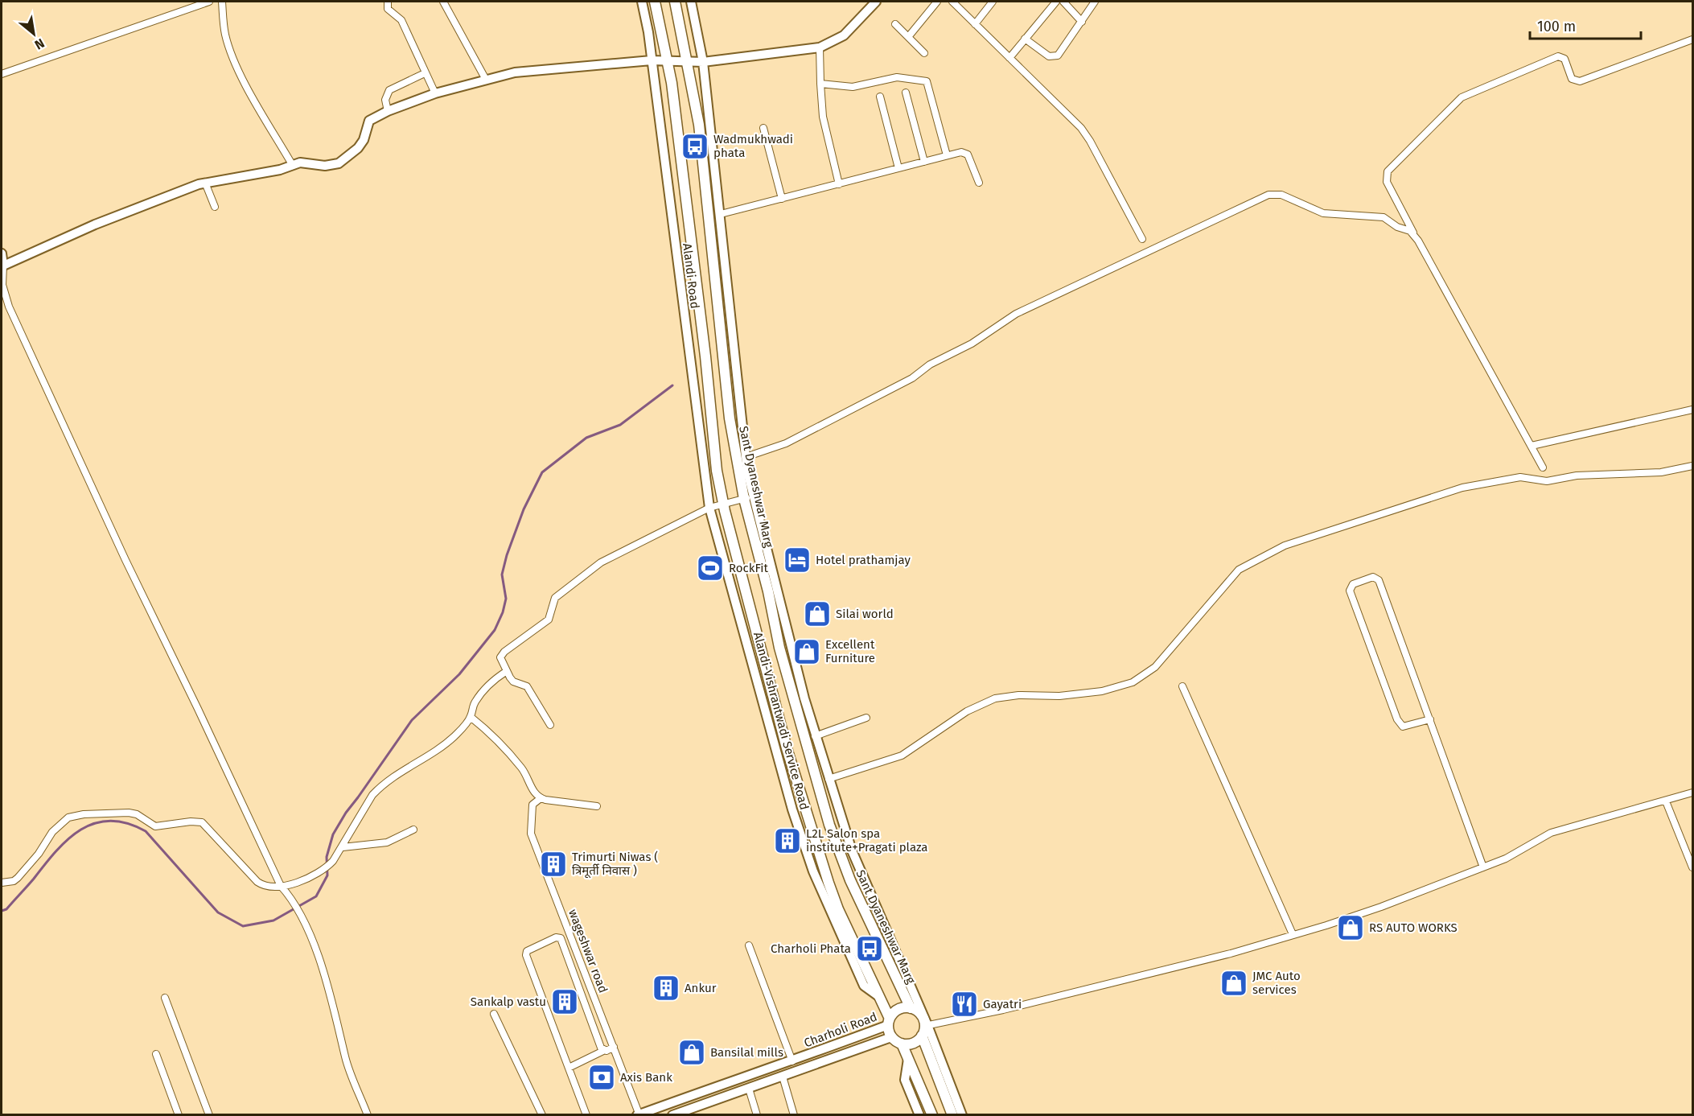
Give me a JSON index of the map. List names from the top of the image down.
{
  "streets": {
    "main road": ["Sant Dyaneshwar Marg"],
    "street": [
      "Alandi Road",
      "Alandi-Vishrantwadi Service Road",
      "wageshwar road",
      "Charholi Road"
    ]
  },
  "crossings": [
    ["Alandi Road", "Alandi-Vishrantwadi Service Road"],
    ["wageshwar road", "Charholi Road"]
  ],
  "places": {
    "bus stop": ["Wadmukhwadi phata", "Charholi Phata"],
    "hotel": ["Hotel prathamjay"],
    "sports": ["RockFit"],
    "shop": [
      "Silai world",
      "Excellent Furniture",
      "RS AUTO WORKS",
      "JMC Auto services",
      "Bansilal mills"
    ],
    "building": [
      "L2L Salon spa institute+Pragati plaza",
      "Trimurti Niwas ( त्रिमूर्ती निवास )",
      "Ankur",
      "Sankalp vastu"
    ],
    "restaurant": ["Gayatri"],
    "bank": ["Axis Bank"]
  },
  "scale_bar": "100 m",
  "north": "bottom right"
}
